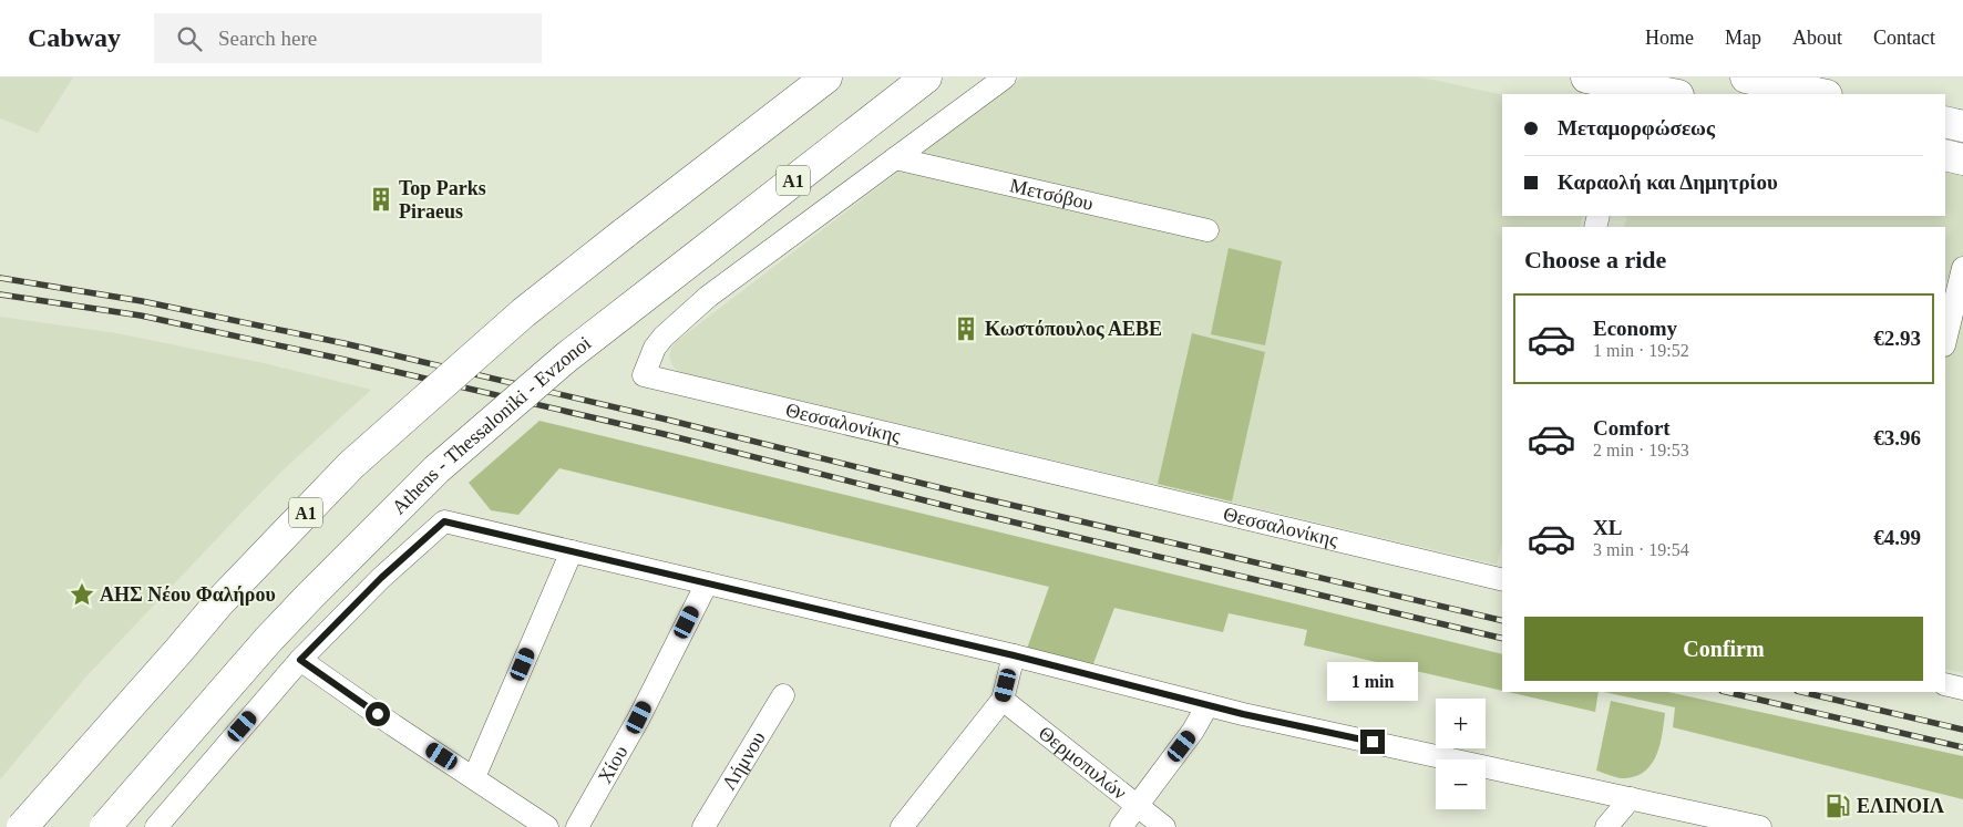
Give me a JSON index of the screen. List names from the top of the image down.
{
  "streets": {
    "main road": ["Α1", "Athens - Thessaloniki - Evzonoi"],
    "street": [
      "Μετσόβου",
      "Θεσσαλονίκης",
      "Λήμνου",
      "Θερμοπυλών",
      "Χίου"
    ]
  },
  "crossings": [
    ["Μετσόβου", "Θεσσαλονίκης"]
  ],
  "places": {
    "building": ["Top Parks Piraeus", "Κωστόπουλος ΑΕΒΕ"],
    "place": ["ΑΗΣ Νέου Φαλήρου"],
    "fuel station": ["ΕΛΙΝΟΙΛ"]
  },
  "page": {
    "header": "Cabway",
    "search": "Search here",
    "nav": [
      "Home",
      "Map",
      "About",
      "Contact"
    ],
    "banner": ["Μεταμορφώσεως", "Καραολή και Δημητρίου"],
    "heading": "Choose a ride",
    "list": [
      {
        "name": "Economy",
        "note": "1 min · 19:52",
        "value": "€2.93"
      },
      {
        "name": "Comfort",
        "note": "2 min · 19:53",
        "value": "€3.96"
      },
      {
        "name": "XL",
        "note": "3 min · 19:54",
        "value": "€4.99"
      }
    ],
    "buttons": "Confirm",
    "bubble": "1 min",
    "map_buttons": ["+", "−"]
  }
}
